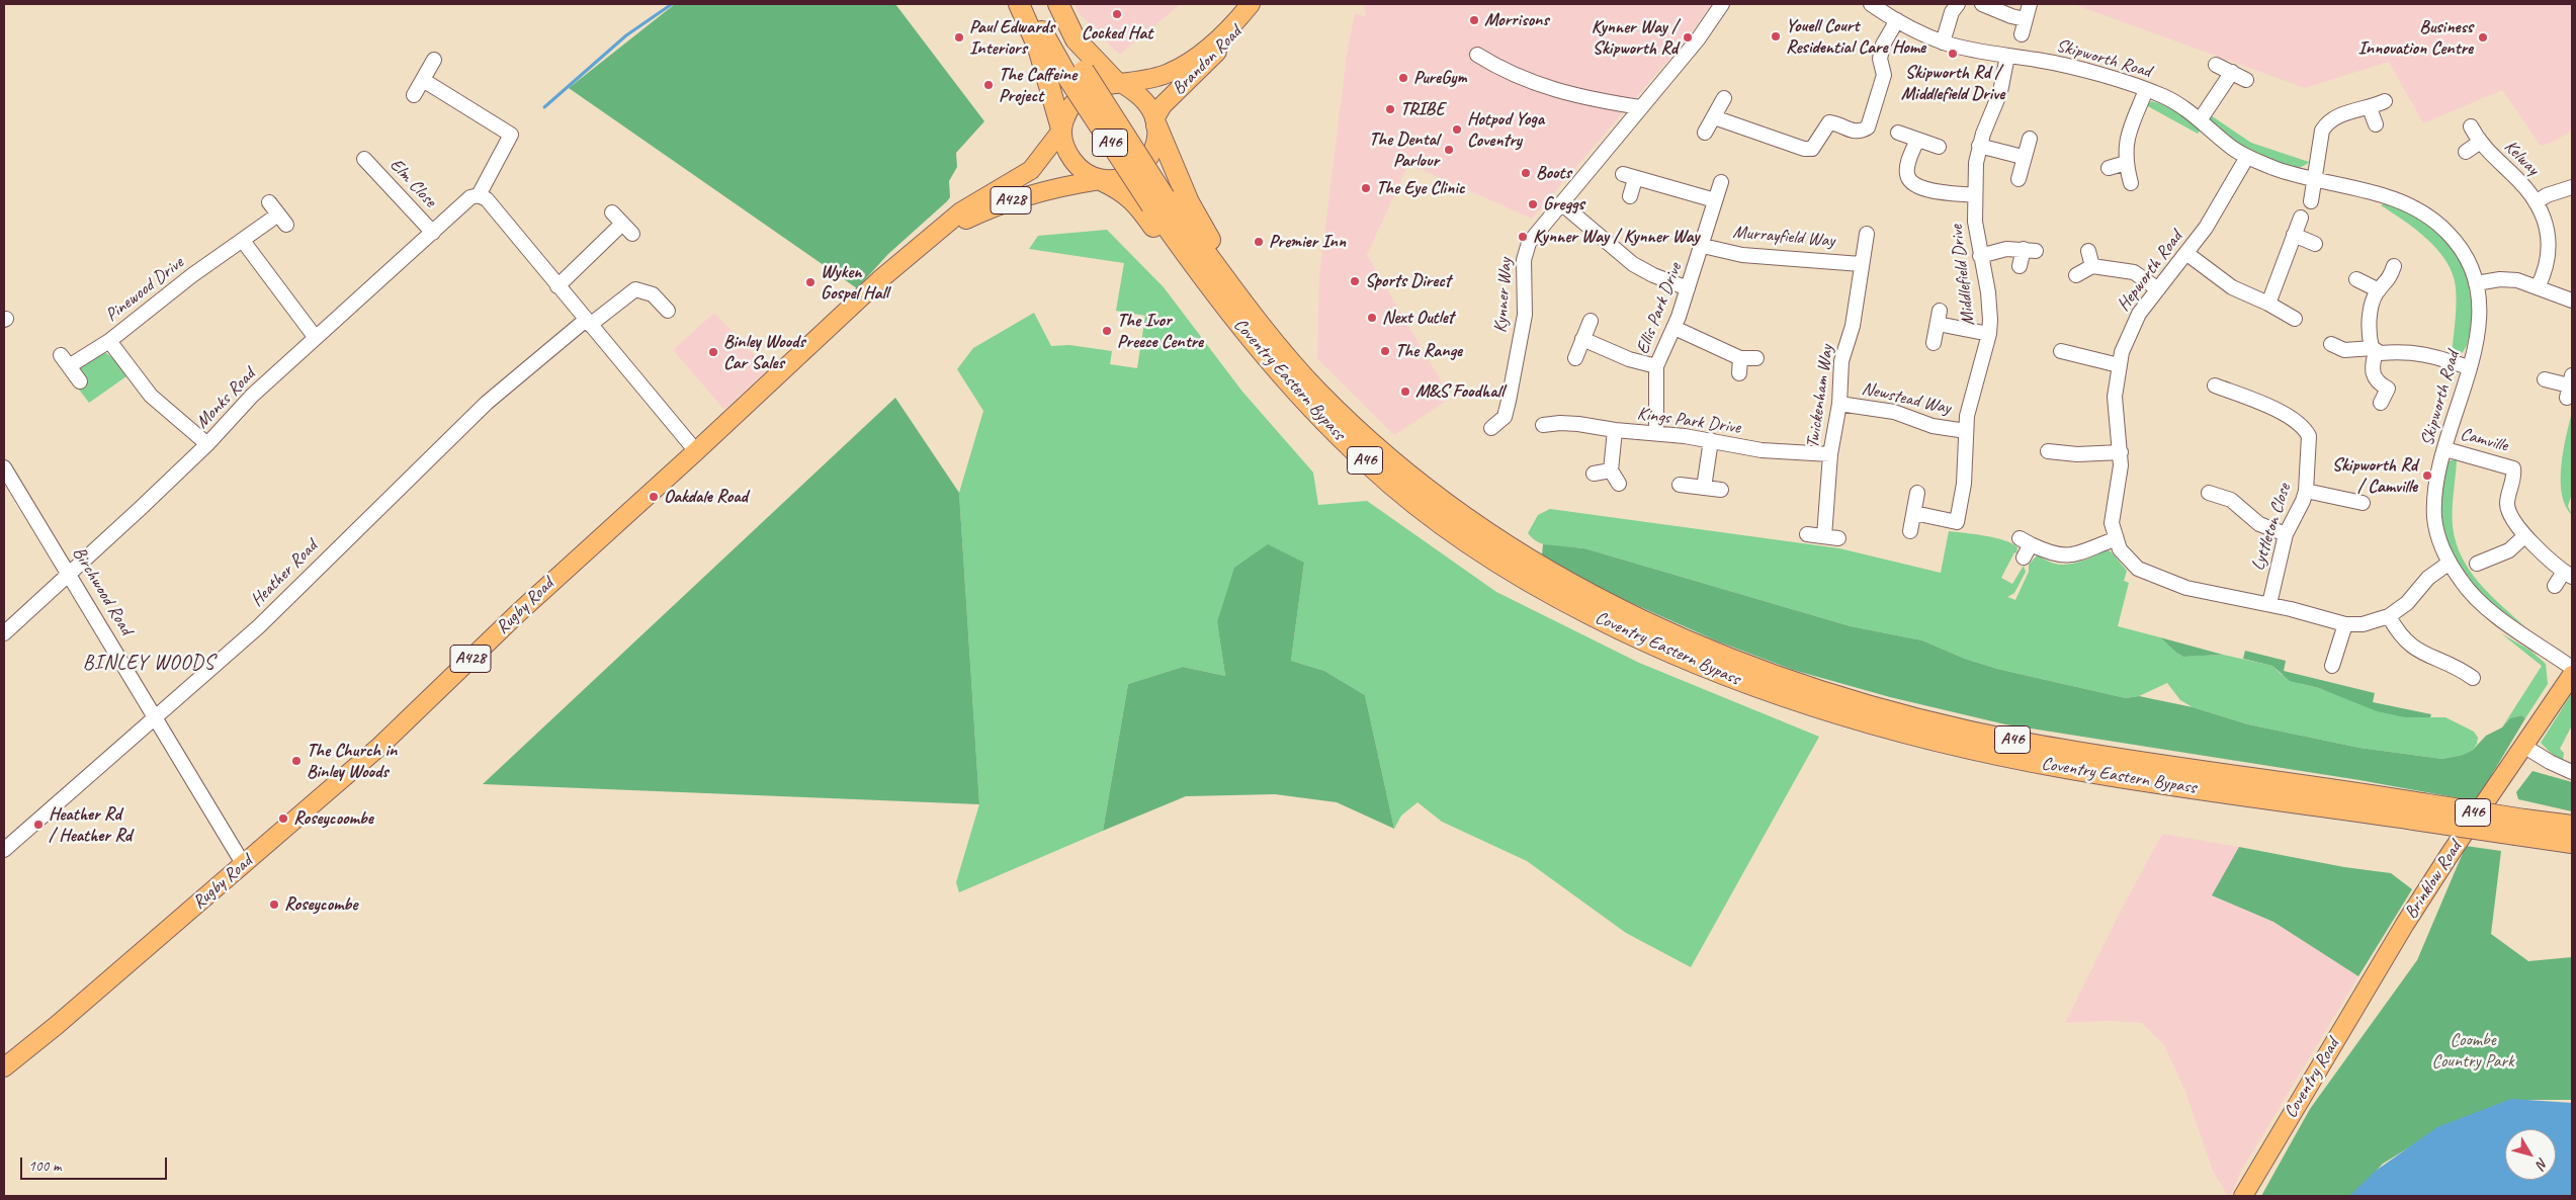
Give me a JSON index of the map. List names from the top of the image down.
{
  "streets": {
    "highway": ["A46", "Coventry Eastern Bypass"],
    "main road": [
      "Brandon Road",
      "A428",
      "Rugby Road",
      "Brinklow Road",
      "Coventry Road"
    ],
    "street": [
      "Skipworth Road",
      "Kelway",
      "Elm Close",
      "Murrayfield Way",
      "Hepworth Road",
      "Middlefield Drive",
      "Pinewood Drive",
      "Kynner Way",
      "Ellis Park Drive",
      "Twickenham Way",
      "Monks Road",
      "Newstead Way",
      "Kings Park Drive",
      "Camville",
      "Lyttleton Close",
      "Heather Road",
      "Birchwood Road"
    ]
  },
  "crossings": [
    ["Skipworth Road", "Hepworth Road"],
    ["Skipworth Road", "Middlefield Drive"],
    ["Skipworth Road", "Camville"],
    ["Brandon Road", "Rugby Road"],
    ["Elm Close", "Monks Road"],
    ["Murrayfield Way", "Ellis Park Drive"],
    ["Murrayfield Way", "Twickenham Way"],
    ["Hepworth Road", "Lyttleton Close"],
    ["Middlefield Drive", "Newstead Way"],
    ["Ellis Park Drive", "Kings Park Drive"],
    ["Twickenham Way", "Newstead Way"],
    ["Twickenham Way", "Kings Park Drive"],
    ["Monks Road", "Birchwood Road"],
    ["Heather Road", "Birchwood Road"],
    ["Birchwood Road", "Rugby Road"],
    ["Brinklow Road", "Coventry Road"]
  ],
  "districts": ["BINLEY WOODS"],
  "parks": ["Coombe Country Park"],
  "places": [
    "Cocked Hat",
    "Morrisons",
    "Youell Court Residential Care Home",
    "Paul Edwards Interiors",
    "Kynner Way / Skipworth Rd",
    "Business Innovation Centre",
    "Skipworth Rd / Middlefield Drive",
    "PureGym",
    "The Caffeine Project",
    "TRIBE",
    "Hotpod Yoga Coventry",
    "The Dental Parlour",
    "Boots",
    "The Eye Clinic",
    "Greggs",
    "Kynner Way / Kynner Way",
    "Premier Inn",
    "Sports Direct",
    "Wyken Gospel Hall",
    "Next Outlet",
    "The Ivor Preece Centre",
    "The Range",
    "Binley Woods Car Sales",
    "M&S Foodhall",
    "Skipworth Rd / Camville",
    "Oakdale Road",
    "The Church in Binley Woods",
    "Roseycoombe",
    "Heather Rd / Heather Rd",
    "Roseycombe"
  ],
  "scale_bar": "100 m",
  "north": "bottom right"
}
